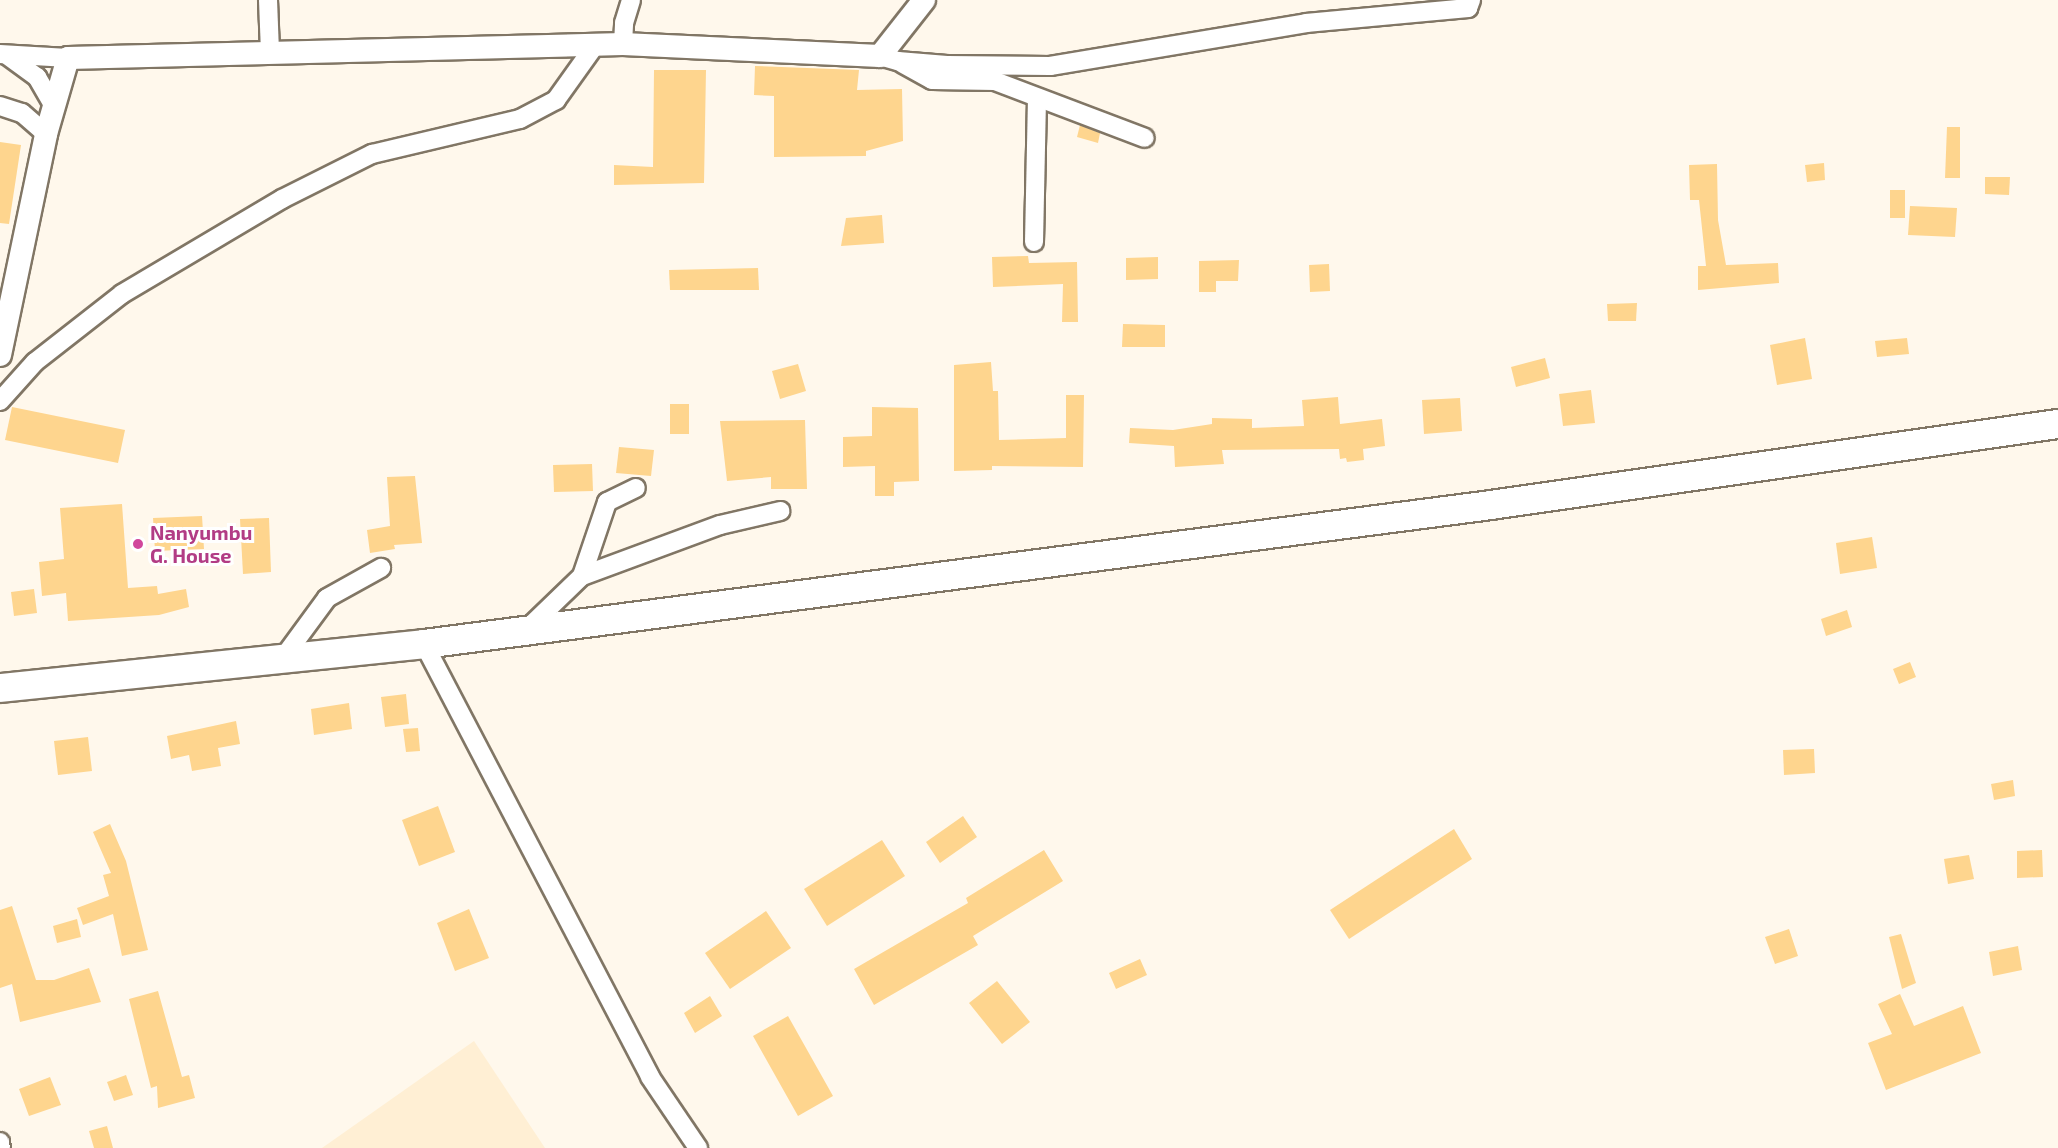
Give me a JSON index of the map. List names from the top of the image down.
{
  "places": ["Nanyumbu G. House"]
}
